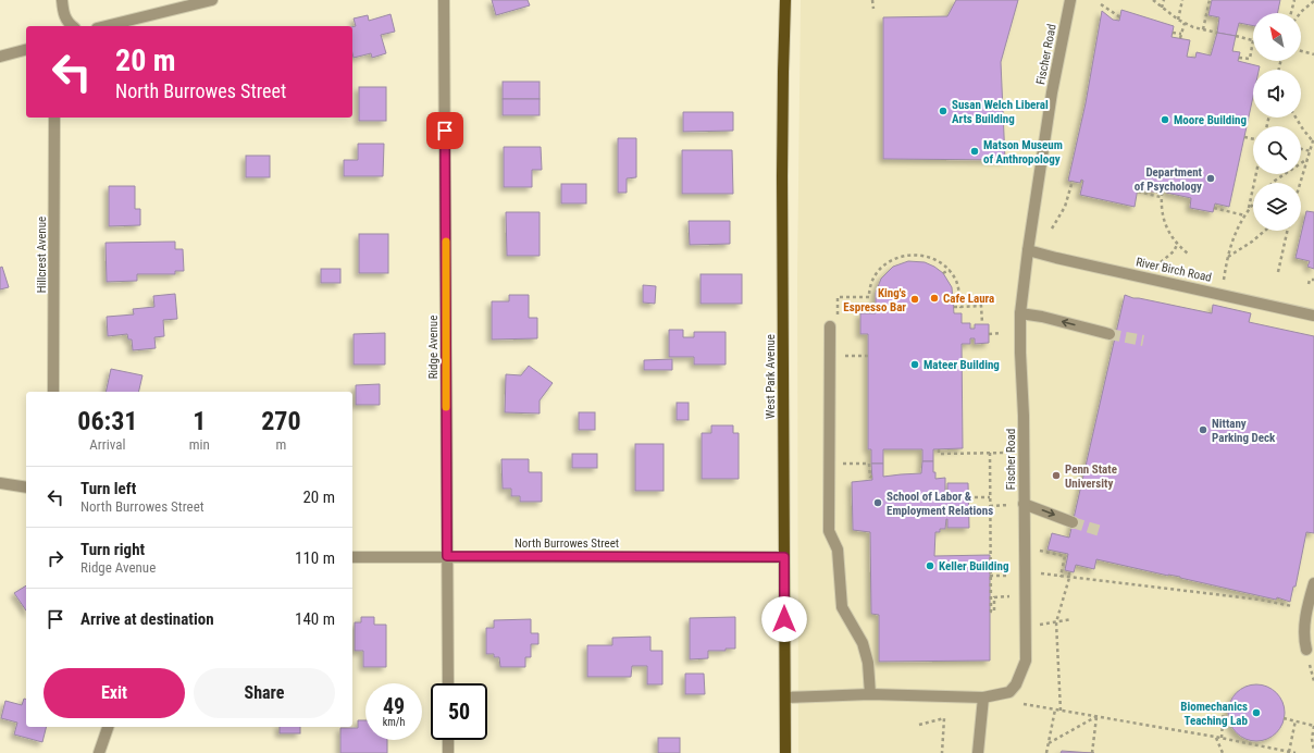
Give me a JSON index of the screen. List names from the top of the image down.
{
  "streets": {
    "main road": ["West Park Avenue"],
    "street": [
      "Fischer Road",
      "Hillcrest Avenue",
      "River Birch Road",
      "Ridge Avenue",
      "North Burrowes Street"
    ]
  },
  "crossings": [
    ["Fischer Road", "River Birch Road"],
    ["Fischer Road", "West Park Avenue"],
    ["Ridge Avenue", "North Burrowes Street"],
    ["West Park Avenue", "North Burrowes Street"]
  ],
  "places": [
    "Susan Welch Liberal Arts Building",
    "Moore Building",
    "Matson Museum of Anthropology",
    "Department of Psychology",
    "Cafe Laura",
    "King's Espresso Bar",
    "Mateer Building",
    "Nittany Parking Deck",
    "Penn State University",
    "School of Labor & Employment Relations",
    "Keller Building",
    "Biomechanics Teaching Lab"
  ],
  "north": "top left",
  "page": {
    "turn": ["20 m", "North Burrowes Street"],
    "eta": [
      "06:31",
      "Arrival",
      "1",
      "min",
      "270",
      "m"
    ],
    "list": [
      {
        "name": "Turn left",
        "note": "North Burrowes Street",
        "value": "20 m"
      },
      {
        "name": "Turn right",
        "note": "Ridge Avenue",
        "value": "110 m"
      },
      {
        "name": "Arrive at destination",
        "value": "140 m"
      }
    ],
    "buttons": ["Exit", "Share"],
    "speed": "49 km/h",
    "limit": "50"
  }
}
